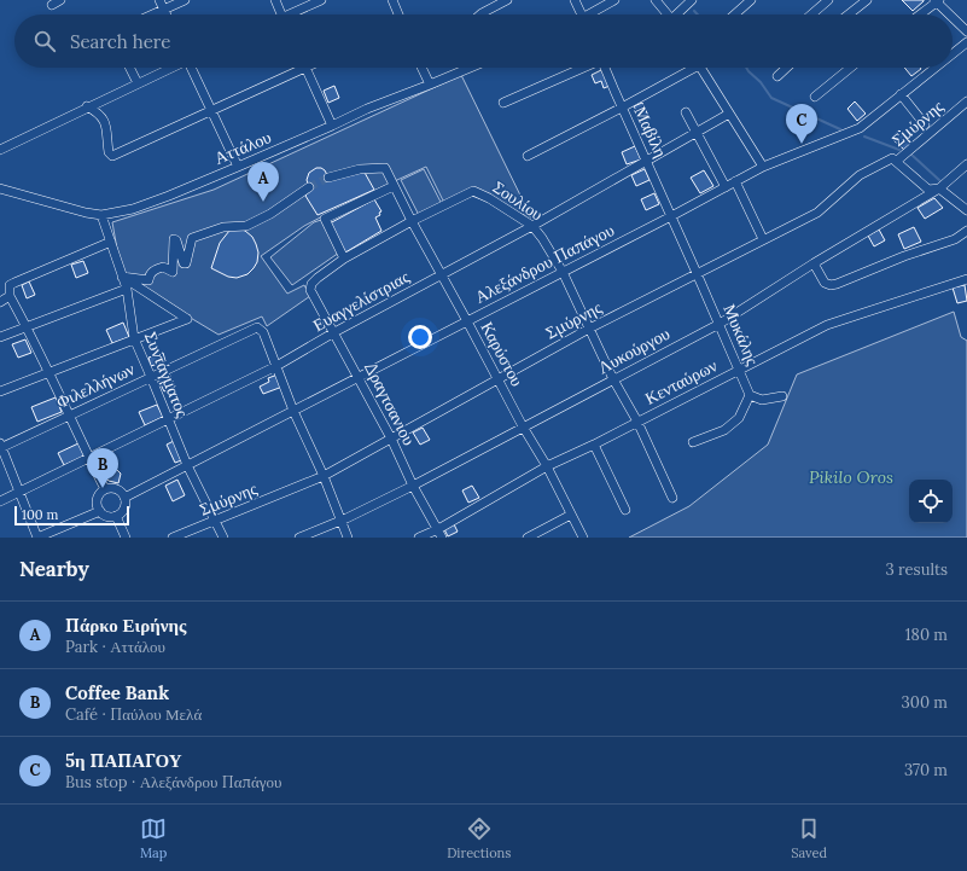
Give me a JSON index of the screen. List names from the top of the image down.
{
  "streets": {
    "street": [
      "Σμύρνης",
      "Μαβίλη",
      "Αττάλου",
      "Σουλίου",
      "Αλεξάνδρου Παπάγου",
      "Ευαγγελίστριας",
      "Μυκάλης",
      "Λυκούργου",
      "Καρύστου",
      "Συντάγματος",
      "Κενταύρων",
      "Φιλελλήνων",
      "Δραγτσανιου"
    ]
  },
  "crossings": [
    ["Σμύρνης", "Σουλίου"],
    ["Σμύρνης", "Μυκάλης"],
    ["Σμύρνης", "Καρύστου"],
    ["Σμύρνης", "Συντάγματος"],
    ["Σμύρνης", "Δραγτσανιου"],
    ["Μαβίλη", "Αλεξάνδρου Παπάγου"],
    ["Μαβίλη", "Ευαγγελίστριας"],
    ["Μαβίλη", "Μυκάλης"],
    ["Αττάλου", "Συντάγματος"],
    ["Σουλίου", "Αλεξάνδρου Παπάγου"],
    ["Σουλίου", "Ευαγγελίστριας"],
    ["Σουλίου", "Λυκούργου"],
    ["Σουλίου", "Καρύστου"],
    ["Σουλίου", "Κενταύρων"],
    ["Αλεξάνδρου Παπάγου", "Μυκάλης"],
    ["Αλεξάνδρου Παπάγου", "Καρύστου"],
    ["Αλεξάνδρου Παπάγου", "Συντάγματος"],
    ["Αλεξάνδρου Παπάγου", "Δραγτσανιου"],
    ["Ευαγγελίστριας", "Καρύστου"],
    ["Ευαγγελίστριας", "Συντάγματος"],
    ["Ευαγγελίστριας", "Φιλελλήνων"],
    ["Ευαγγελίστριας", "Δραγτσανιου"],
    ["Μυκάλης", "Λυκούργου"],
    ["Μυκάλης", "Κενταύρων"],
    ["Λυκούργου", "Καρύστου"],
    ["Λυκούργου", "Δραγτσανιου"],
    ["Καρύστου", "Κενταύρων"],
    ["Συντάγματος", "Φιλελλήνων"],
    ["Κενταύρων", "Δραγτσανιου"]
  ],
  "parks": ["Pikilo Oros"],
  "scale_bar": "100 m",
  "page": {
    "search": "Search here",
    "pins": ["C", "A", "B"],
    "scale": "100 m",
    "heading": ["Nearby", "3 results"],
    "list": [
      {
        "mark": "A",
        "name": "Πάρκο Ειρήνης",
        "note": "Park · Αττάλου",
        "value": "180 m"
      },
      {
        "mark": "B",
        "name": "Coffee Bank",
        "note": "Café · Παύλου Μελά",
        "value": "300 m"
      },
      {
        "mark": "C",
        "name": "5η ΠΑΠΑΓΟΥ",
        "note": "Bus stop · Αλεξάνδρου Παπάγου",
        "value": "370 m"
      }
    ],
    "nav": ["Map", "Directions", "Saved"]
  }
}
